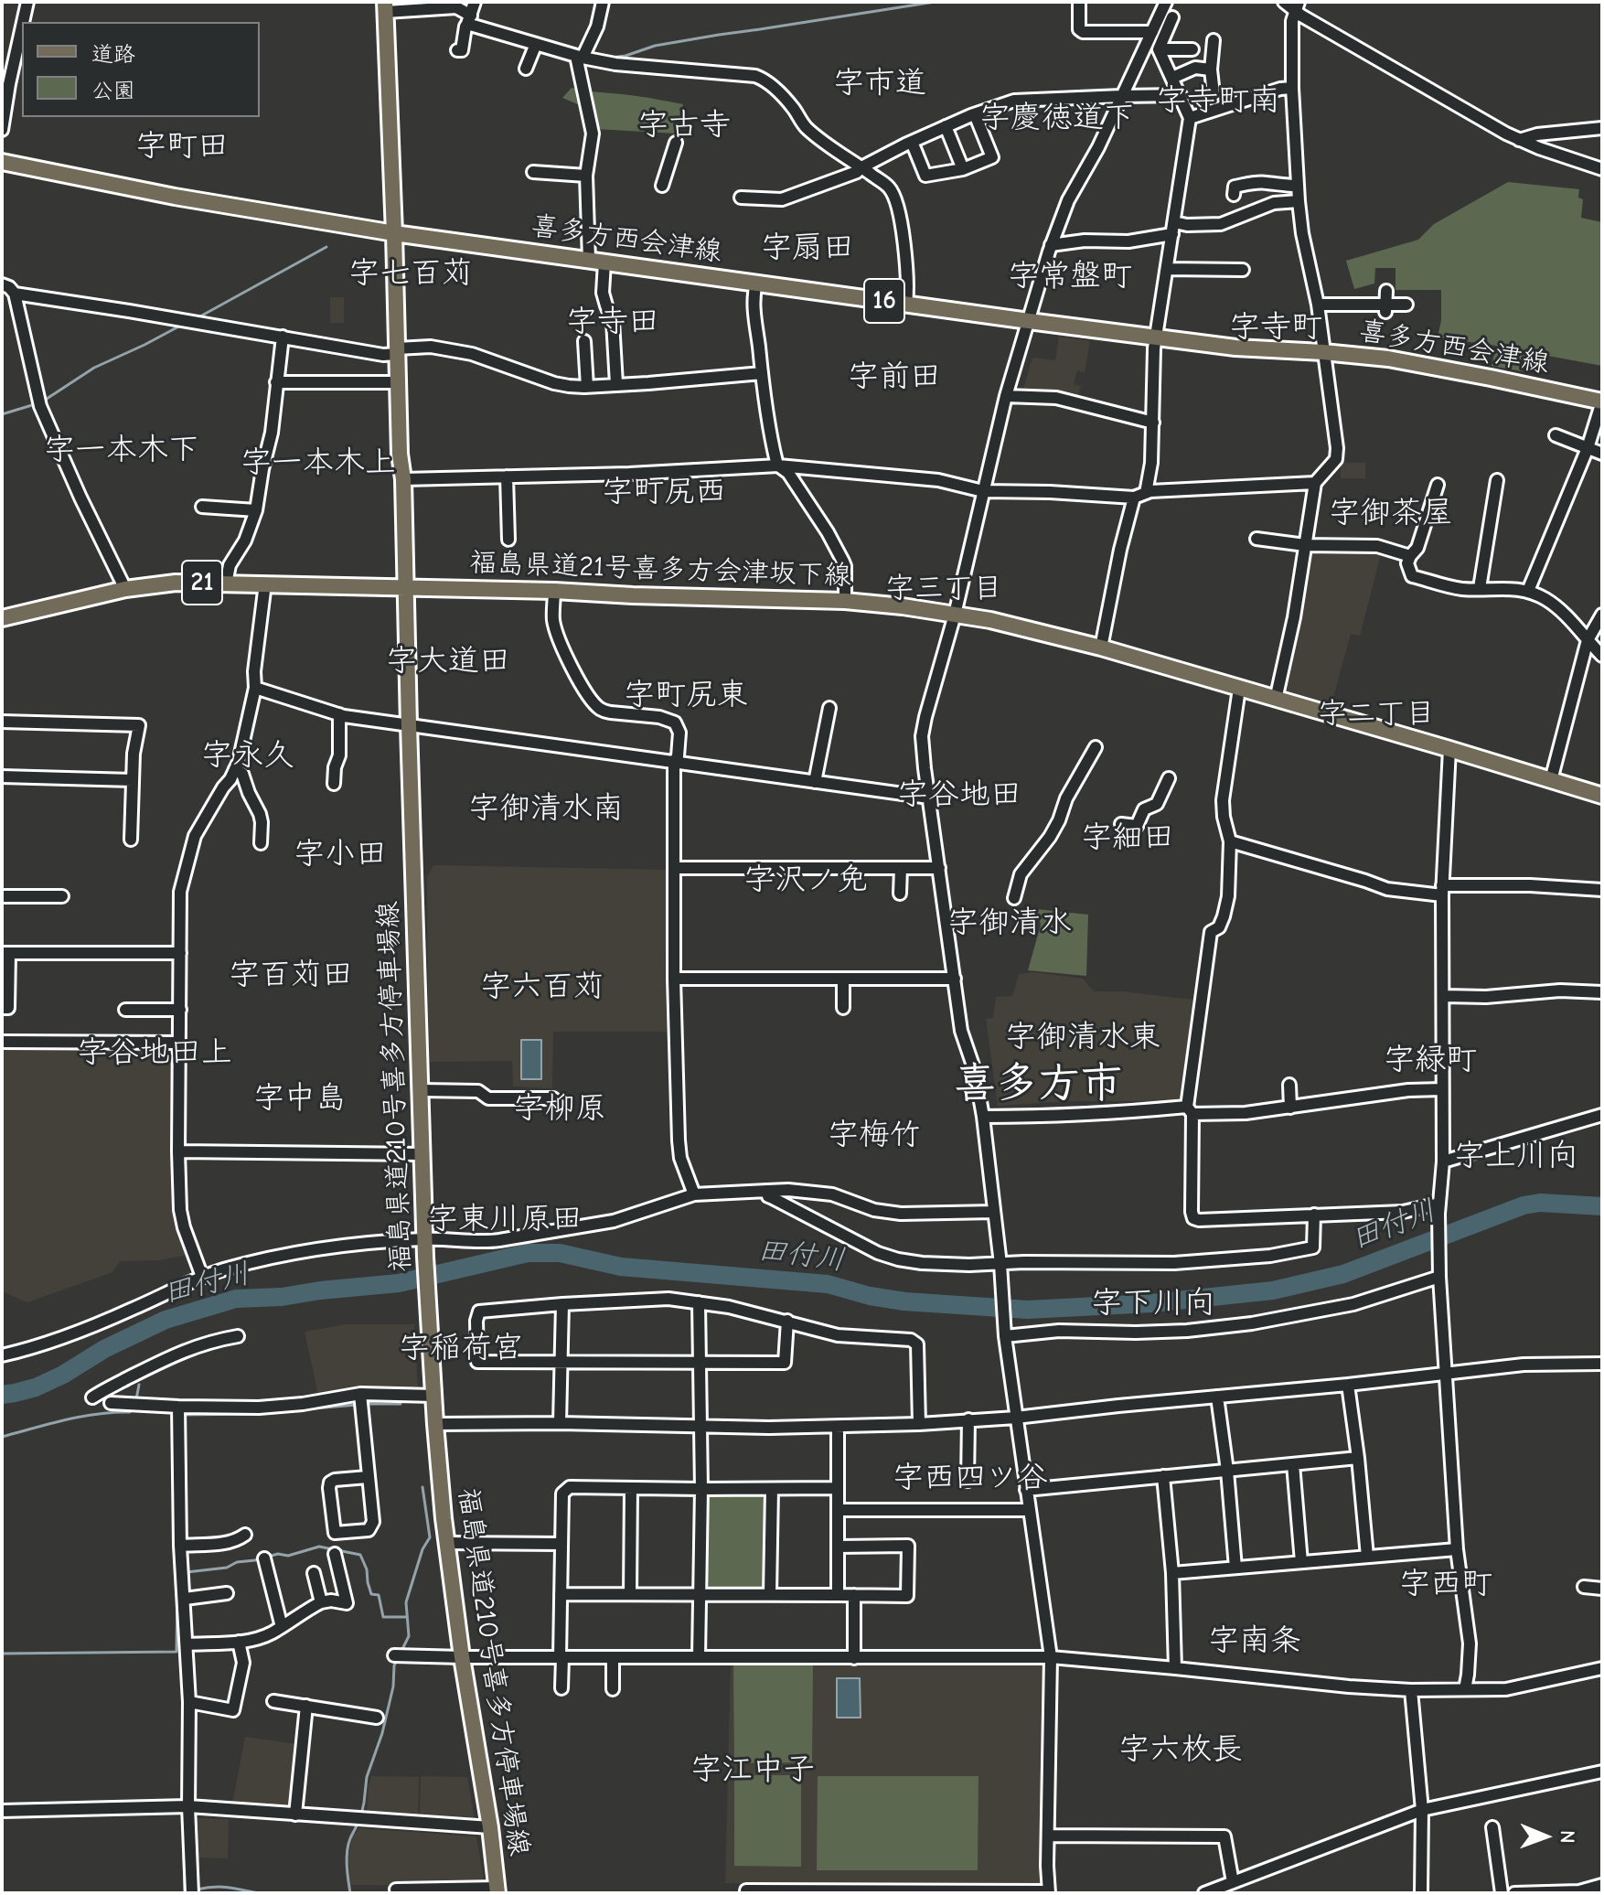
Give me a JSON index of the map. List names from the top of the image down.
{
  "streets": {
    "main road": [
      "喜多方西会津線",
      "16",
      "福島県道21号喜多方会津坂下線",
      "21",
      "福島県道210号喜多方停車場線"
    ]
  },
  "crossings": [
    ["喜多方西会津線", "福島県道210号喜多方停車場線"],
    ["福島県道21号喜多方会津坂下線", "福島県道210号喜多方停車場線"]
  ],
  "districts": [
    "字市道",
    "字寺町南",
    "字慶徳道下",
    "字古寺",
    "字町田",
    "字扇田",
    "字七百苅",
    "字常盤町",
    "字寺田",
    "字寺町",
    "字前田",
    "字一本木下",
    "字一本木上",
    "字町尻西",
    "字御茶屋",
    "字三丁目",
    "字大道田",
    "字町尻東",
    "字二丁目",
    "字永久",
    "字谷地田",
    "字御清水南",
    "字細田",
    "字小田",
    "字沢ノ免",
    "字御清水",
    "字百苅田",
    "字六百苅",
    "字御清水東",
    "字谷地田上",
    "字緑町",
    "喜多方市",
    "字中島",
    "字柳原",
    "字梅竹",
    "字上川向",
    "字東川原田",
    "字下川向",
    "字稲荷宮",
    "字西四ツ谷",
    "字西町",
    "字南条",
    "字六枚長",
    "字江中子"
  ],
  "water": ["田付川"],
  "legend": ["道路", "公園"],
  "north": "right"
}
